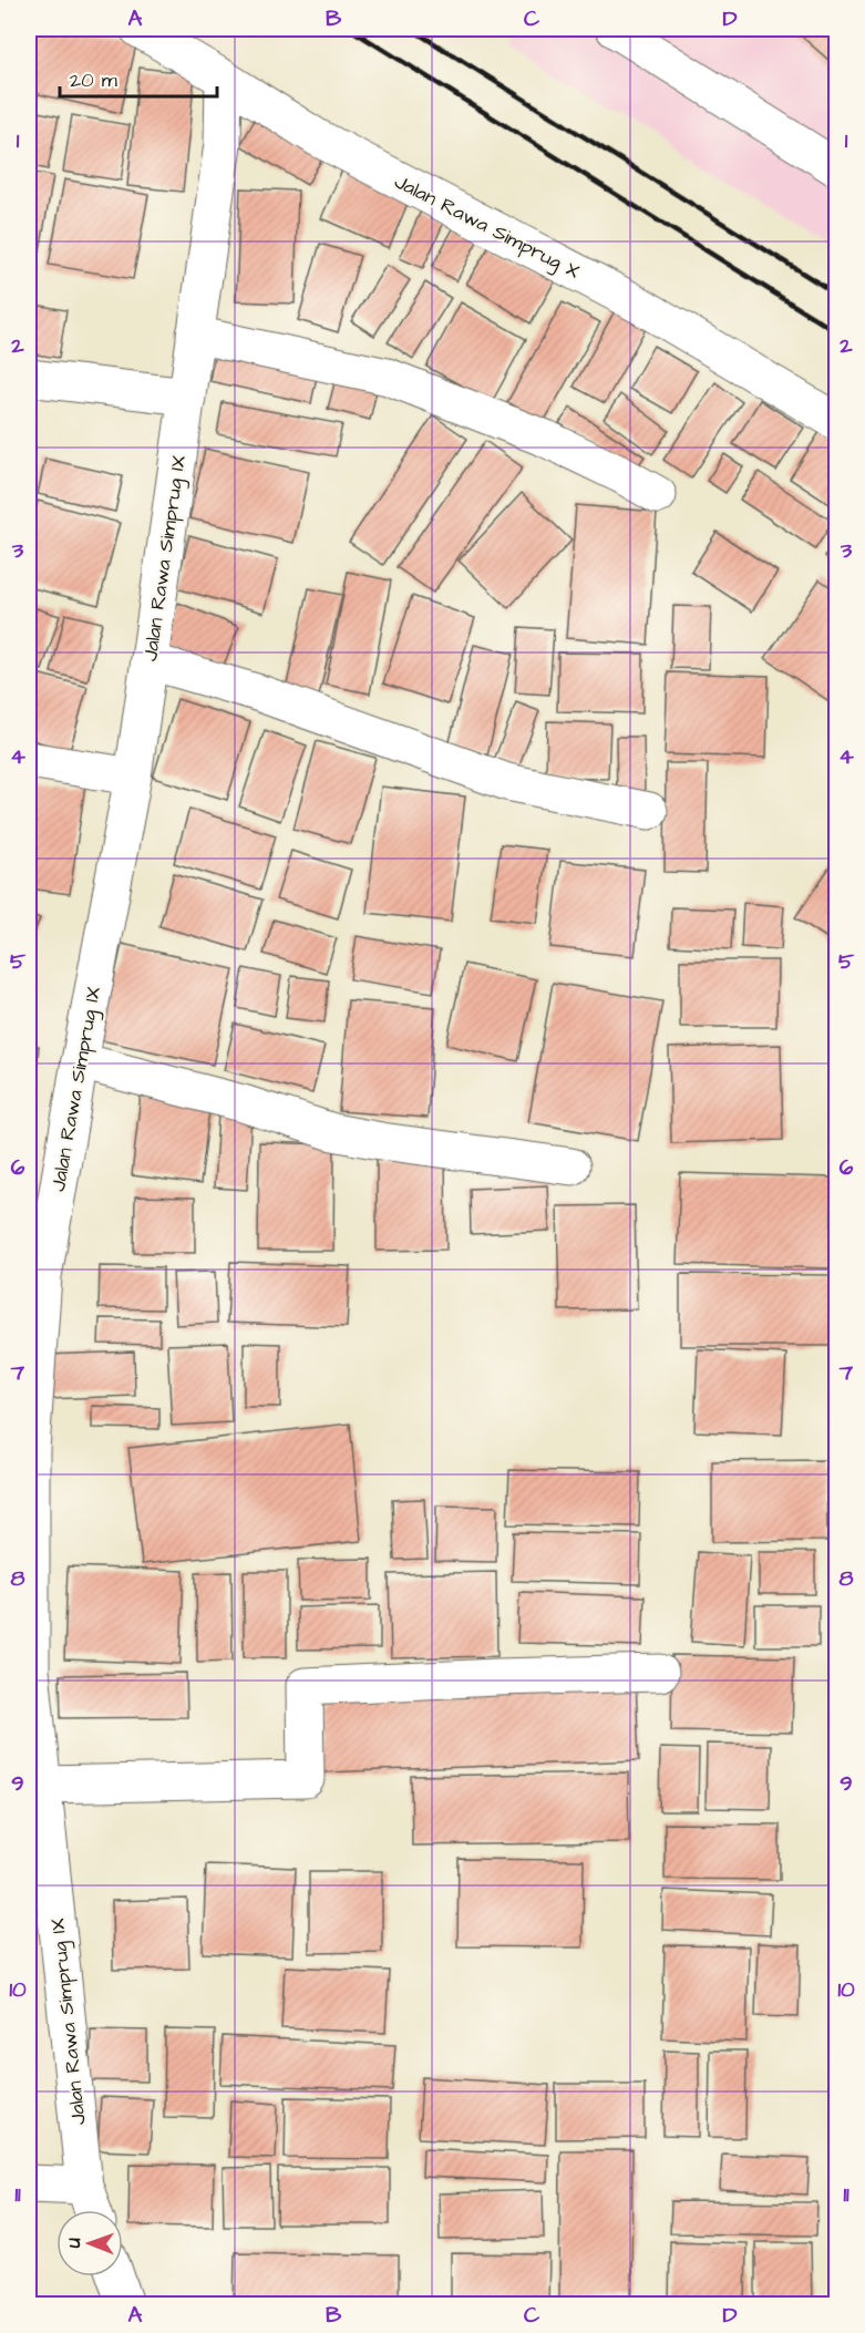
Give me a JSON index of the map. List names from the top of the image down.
{
  "streets": {
    "street": ["Jalan Rawa Simprug X", "Jalan Rawa Simprug IX"]
  },
  "crossings": [
    ["Jalan Rawa Simprug X", "Jalan Rawa Simprug IX"]
  ],
  "scale_bar": "20 m",
  "north": "left",
  "grid": {
    "columns": [
      "A",
      "B",
      "C",
      "D"
    ],
    "rows": [
      "1",
      "2",
      "3",
      "4",
      "5",
      "6",
      "7",
      "8",
      "9",
      "10",
      "11"
    ]
  }
}
